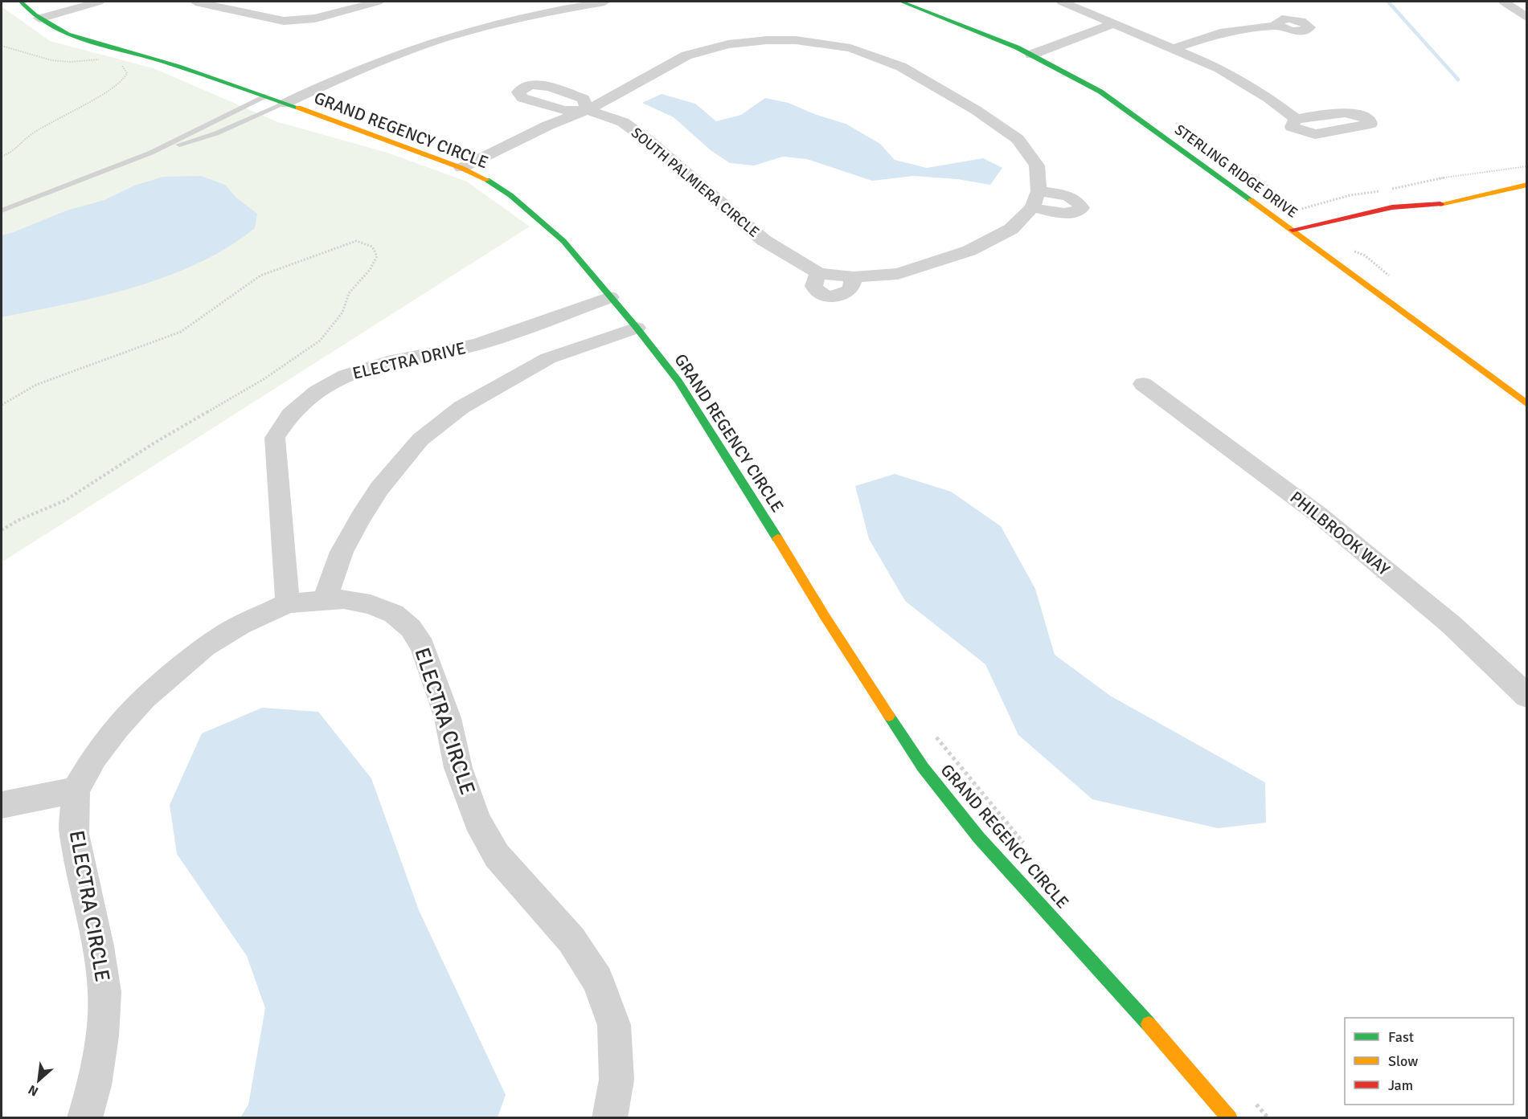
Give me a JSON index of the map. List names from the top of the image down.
{
  "streets": {
    "street": [
      "GRAND REGENCY CIRCLE",
      "STERLING RIDGE DRIVE",
      "SOUTH PALMIERA CIRCLE",
      "ELECTRA DRIVE",
      "PHILBROOK WAY",
      "ELECTRA CIRCLE"
    ]
  },
  "crossings": [
    ["GRAND REGENCY CIRCLE", "ELECTRA DRIVE"],
    ["ELECTRA DRIVE", "ELECTRA CIRCLE"]
  ],
  "legend": ["Fast", "Slow", "Jam"],
  "north": "bottom left"
}
